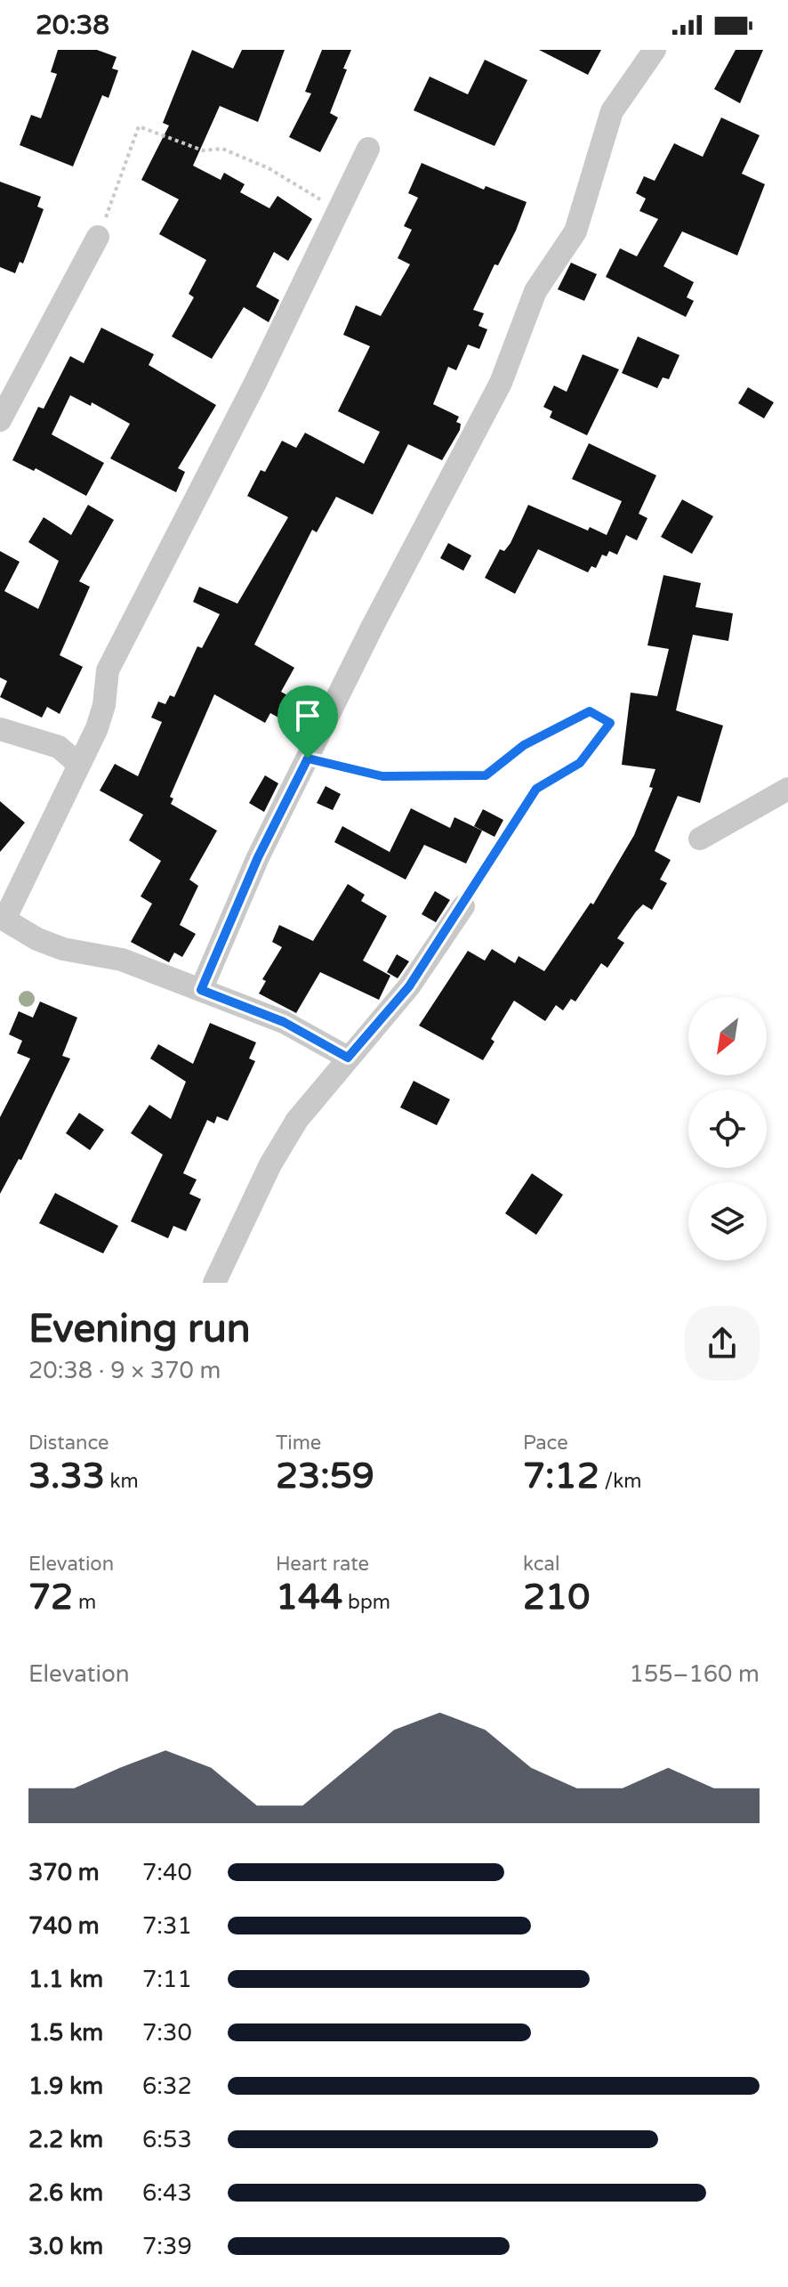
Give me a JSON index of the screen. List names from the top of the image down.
{
  "north": "bottom left",
  "page": {
    "status": "20:38",
    "heading": ["Evening run", "20:38 · 9 × 370 m"],
    "stats": [
      ["Distance", "3.33 km"],
      ["Time", "23:59"],
      ["Pace", "7:12 /km"],
      ["Elevation", "72 m"],
      ["Heart rate", "144 bpm"],
      ["kcal", "210"]
    ],
    "chart": ["Elevation", "155–160 m"],
    "list": [
      {
        "name": "370 m",
        "note": "7:40"
      },
      {
        "name": "740 m",
        "note": "7:31"
      },
      {
        "name": "1.1 km",
        "note": "7:11"
      },
      {
        "name": "1.5 km",
        "note": "7:30"
      },
      {
        "name": "1.9 km",
        "note": "6:32"
      },
      {
        "name": "2.2 km",
        "note": "6:53"
      },
      {
        "name": "2.6 km",
        "note": "6:43"
      },
      {
        "name": "3.0 km",
        "note": "7:39"
      }
    ]
  }
}
